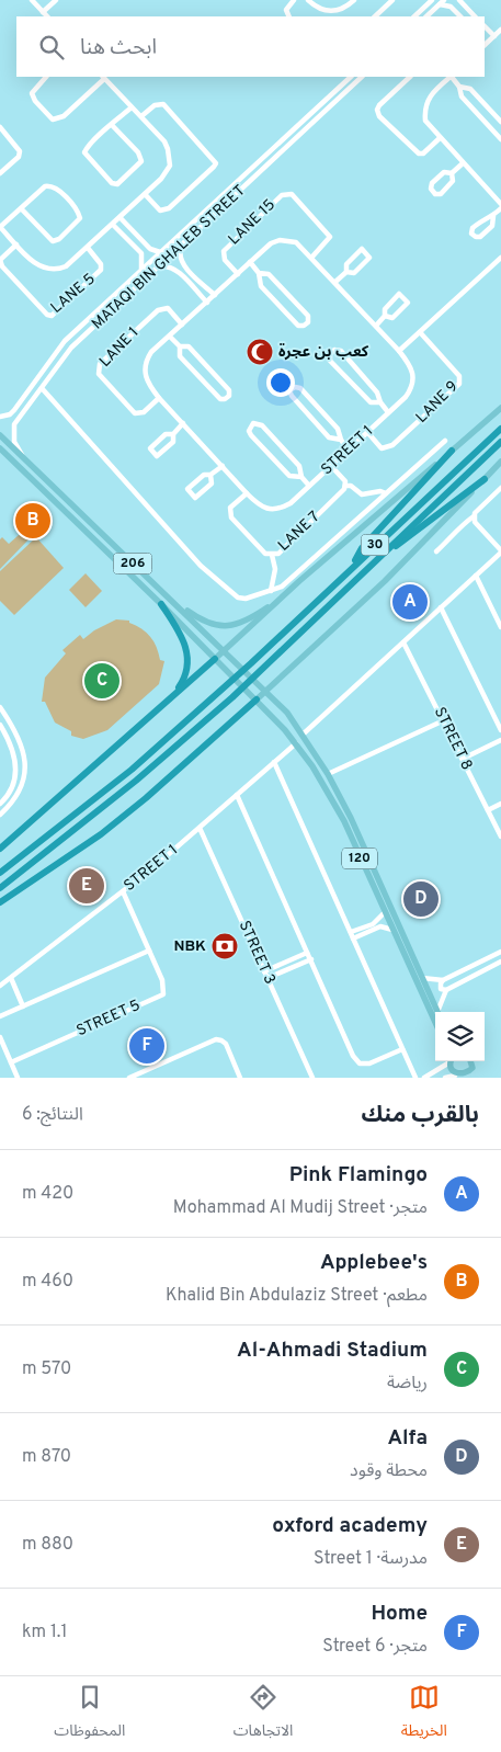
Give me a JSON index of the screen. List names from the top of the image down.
{
  "streets": {
    "highway": ["30"],
    "main road": ["206", "120"],
    "street": [
      "LANE 15",
      "MATAQI BIN GHALEB STREET",
      "LANE 5",
      "LANE 1",
      "LANE 9",
      "STREET 1",
      "LANE 7",
      "STREET 8",
      "STREET 3",
      "STREET 5"
    ]
  },
  "crossings": [
    ["LANE 15", "STREET 1"],
    ["MATAQI BIN GHALEB STREET", "206"],
    ["LANE 1", "STREET 1"],
    ["LANE 9", "STREET 1"],
    ["STREET 1", "LANE 7"],
    ["STREET 1", "120"],
    ["STREET 1", "STREET 3"],
    ["STREET 1", "STREET 5"],
    ["206", "120"]
  ],
  "places": {
    "mosque": ["كعب بن عجرة"],
    "bank": ["NBK"]
  },
  "page": {
    "search": "ابحث هنا",
    "pins": [
      "B",
      "A",
      "C",
      "E",
      "D",
      "F"
    ],
    "heading": ["بالقرب منك", "النتائج: 6"],
    "list": [
      {
        "mark": "A",
        "name": "Pink Flamingo",
        "note": "متجر · Mohammad Al Mudij Street",
        "value": "420 m"
      },
      {
        "mark": "B",
        "name": "Applebee's",
        "note": "مطعم · Khalid Bin Abdulaziz Street",
        "value": "460 m"
      },
      {
        "mark": "C",
        "name": "Al-Ahmadi Stadium",
        "note": "رياضة",
        "value": "570 m"
      },
      {
        "mark": "D",
        "name": "Alfa",
        "note": "محطة وقود",
        "value": "870 m"
      },
      {
        "mark": "E",
        "name": "oxford academy",
        "note": "مدرسة · Street 1",
        "value": "880 m"
      },
      {
        "mark": "F",
        "name": "Home",
        "note": "متجر · Street 6",
        "value": "1.1 km"
      }
    ],
    "nav": ["الخريطة", "الاتجاهات", "المحفوظات"]
  }
}
